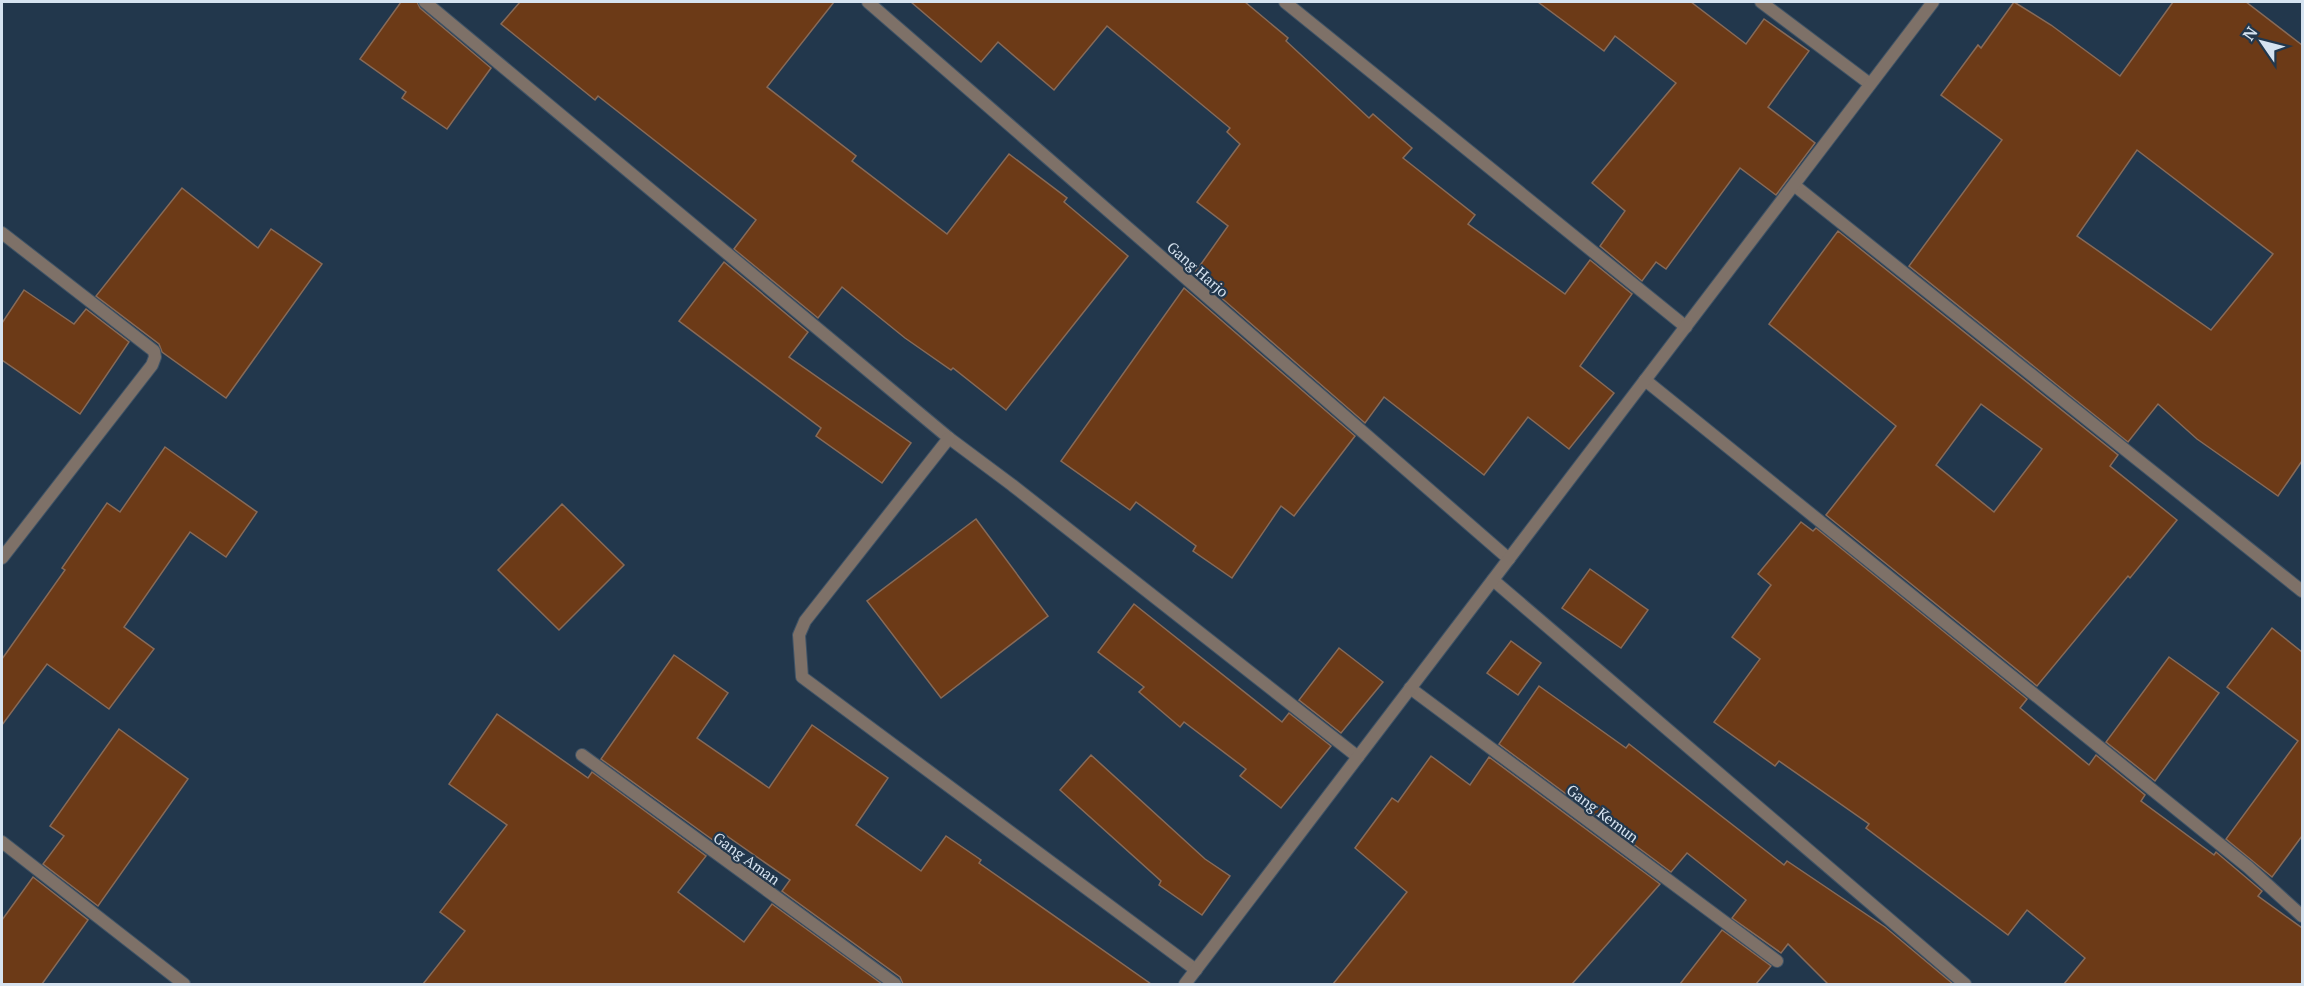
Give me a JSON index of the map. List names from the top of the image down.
{
  "streets": {
    "street": ["Gang Harjo", "Gang Kemun", "Gang Aman"]
  },
  "north": "top left"
}
